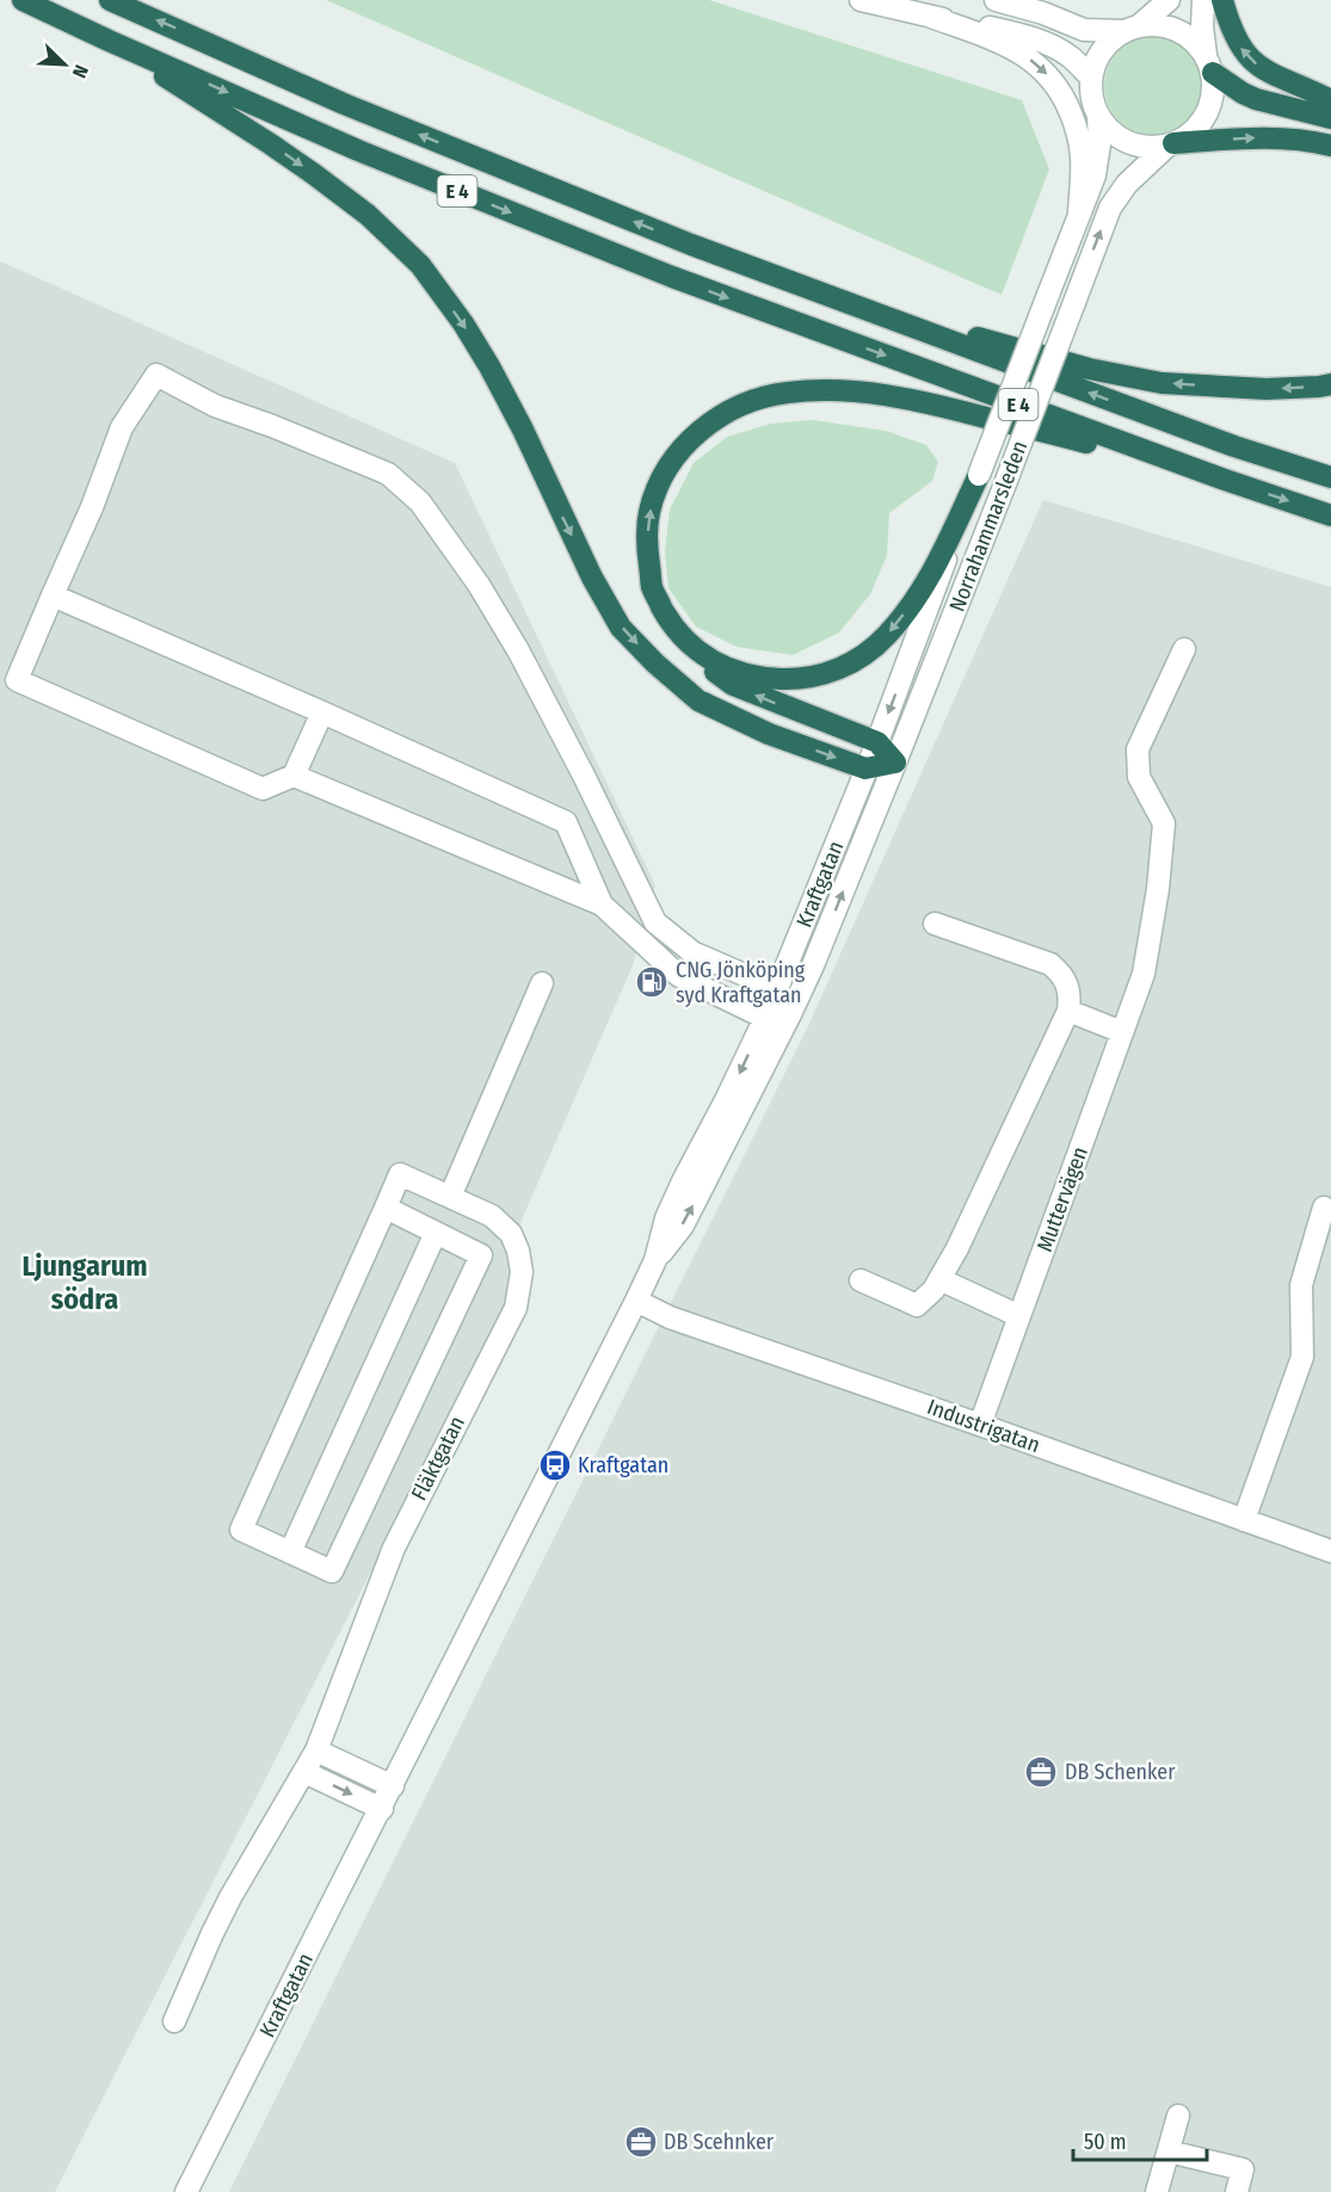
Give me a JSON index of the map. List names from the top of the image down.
{
  "streets": {
    "highway": ["E 4"],
    "street": [
      "Norrahammarsleden",
      "Kraftgatan",
      "Muttervägen",
      "Industrigatan",
      "Fläktgatan"
    ]
  },
  "crossings": [
    ["Norrahammarsleden", "Kraftgatan"],
    ["Kraftgatan", "Industrigatan"],
    ["Muttervägen", "Industrigatan"]
  ],
  "districts": ["Ljungarum södra"],
  "places": {
    "fuel station": ["CNG Jönköping syd Kraftgatan"],
    "bus stop": ["Kraftgatan"],
    "office": ["DB Schenker", "DB Scehnker"]
  },
  "scale_bar": "50 m",
  "north": "bottom right"
}
